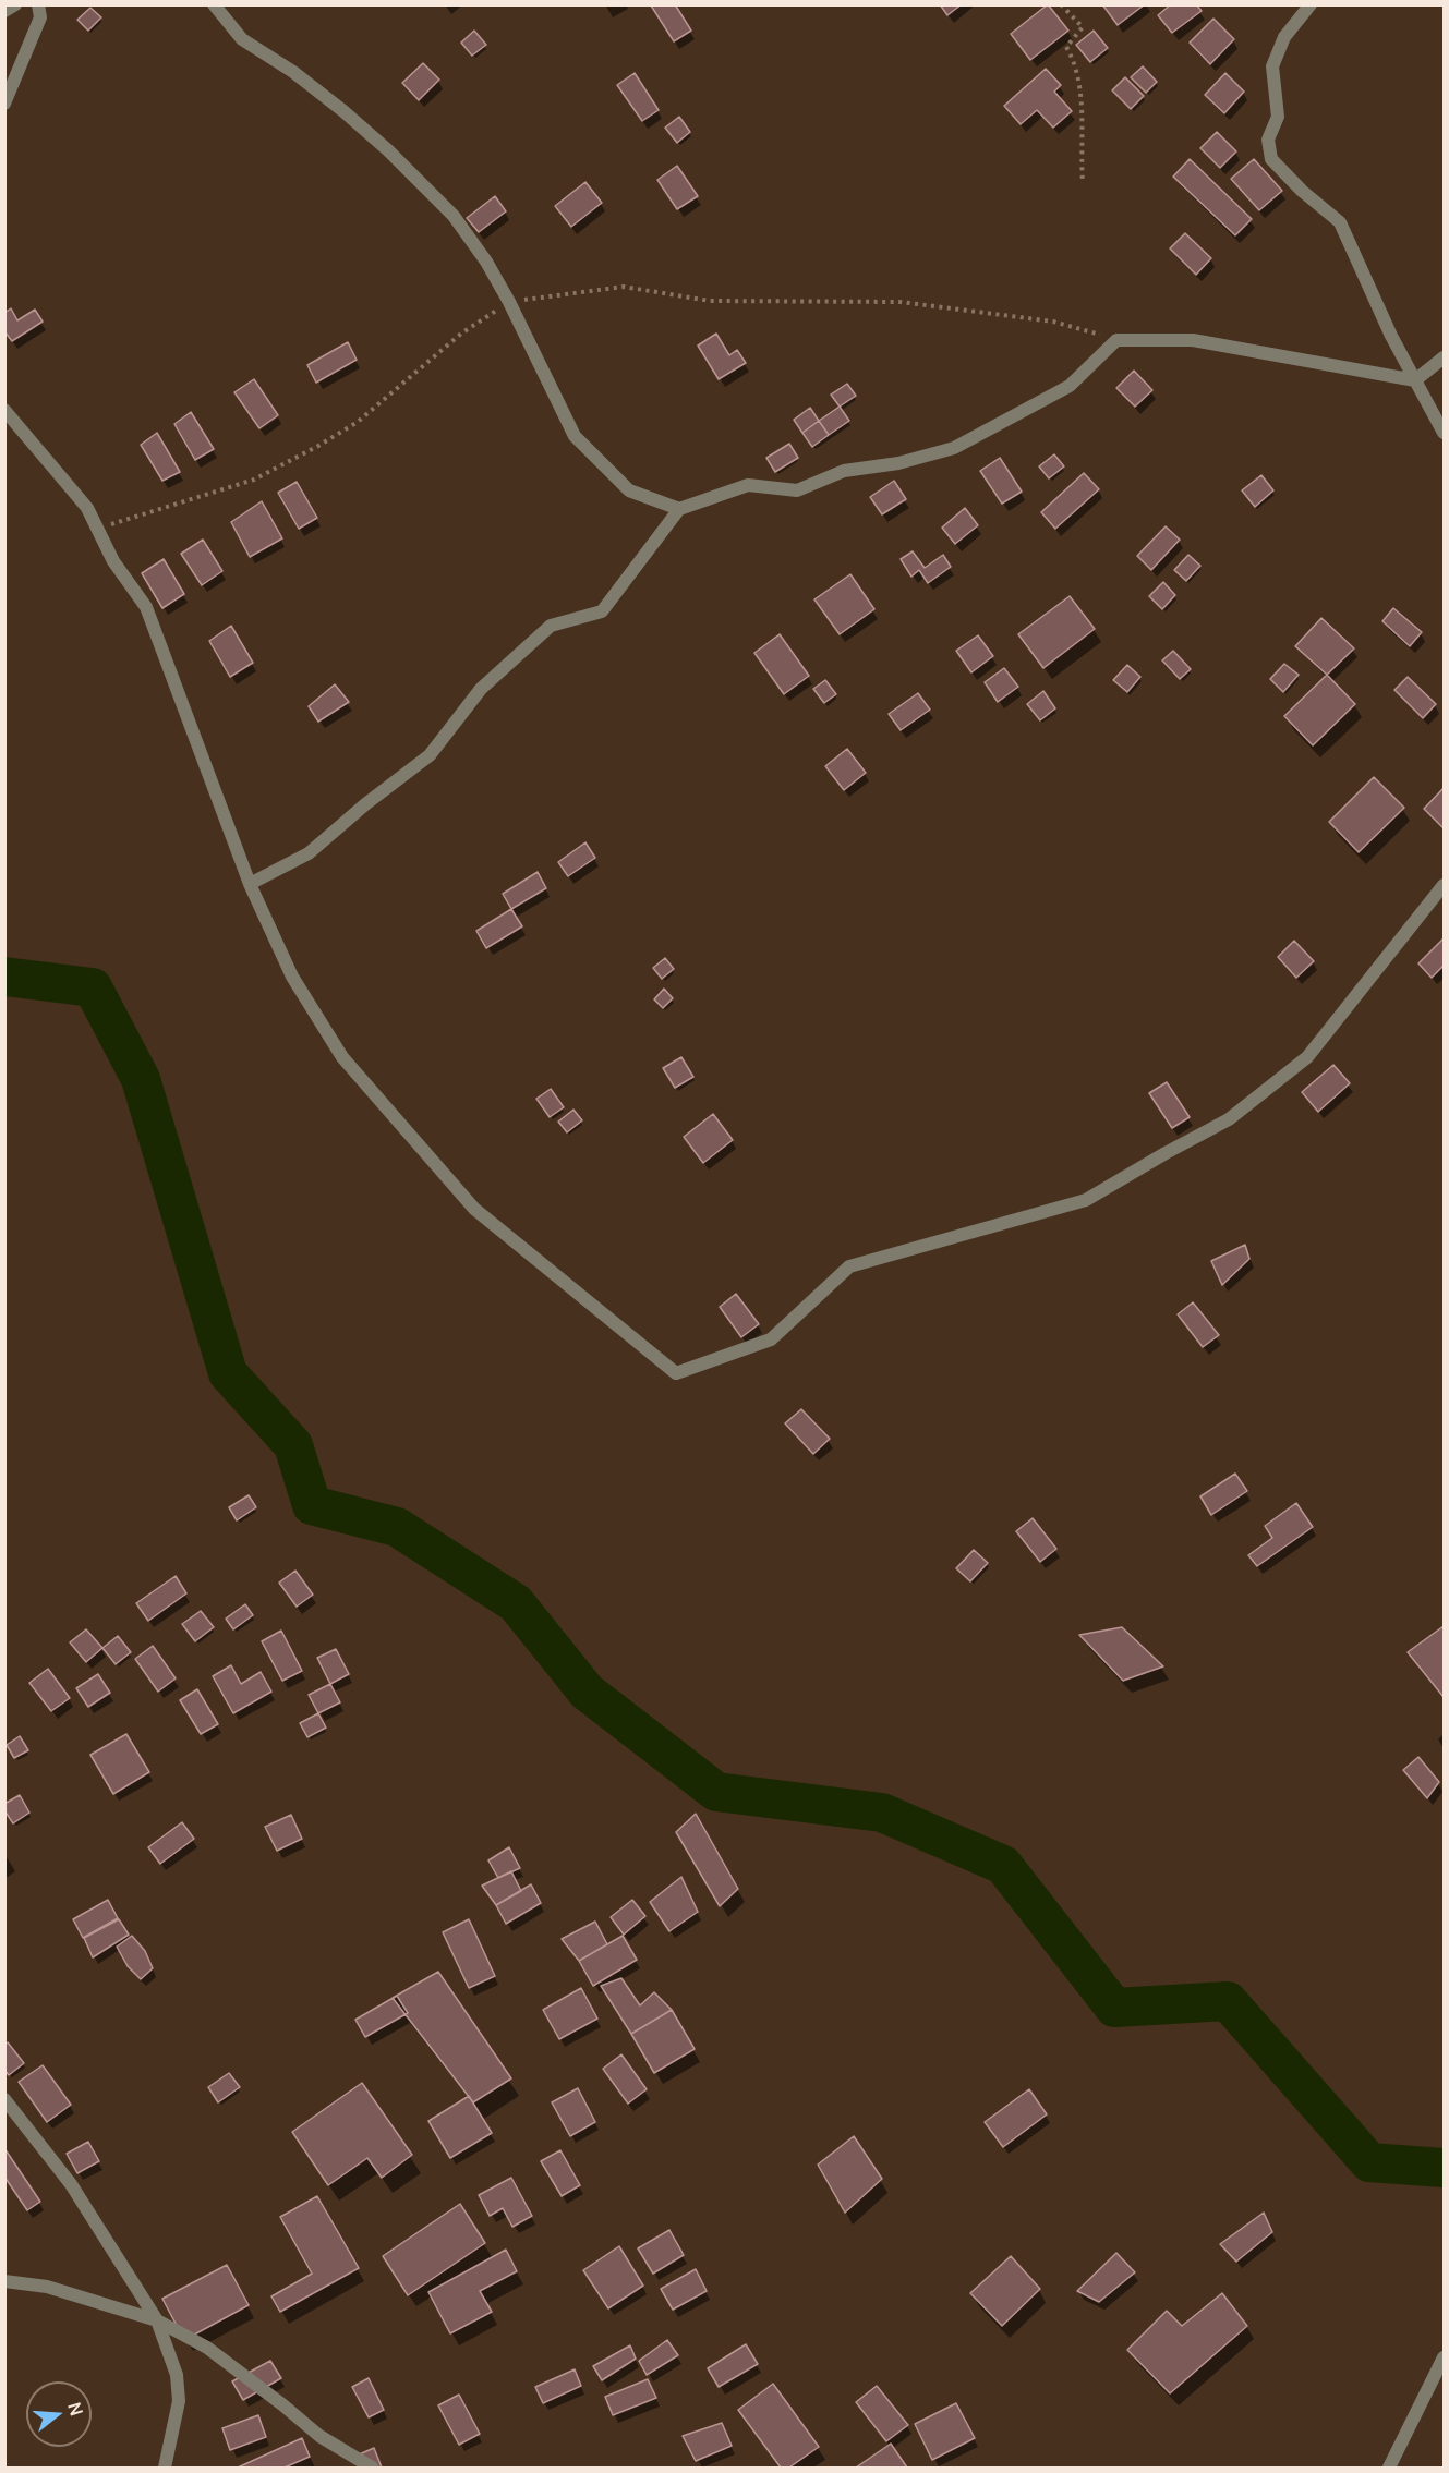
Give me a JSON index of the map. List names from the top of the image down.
{
  "north": "right"
}
